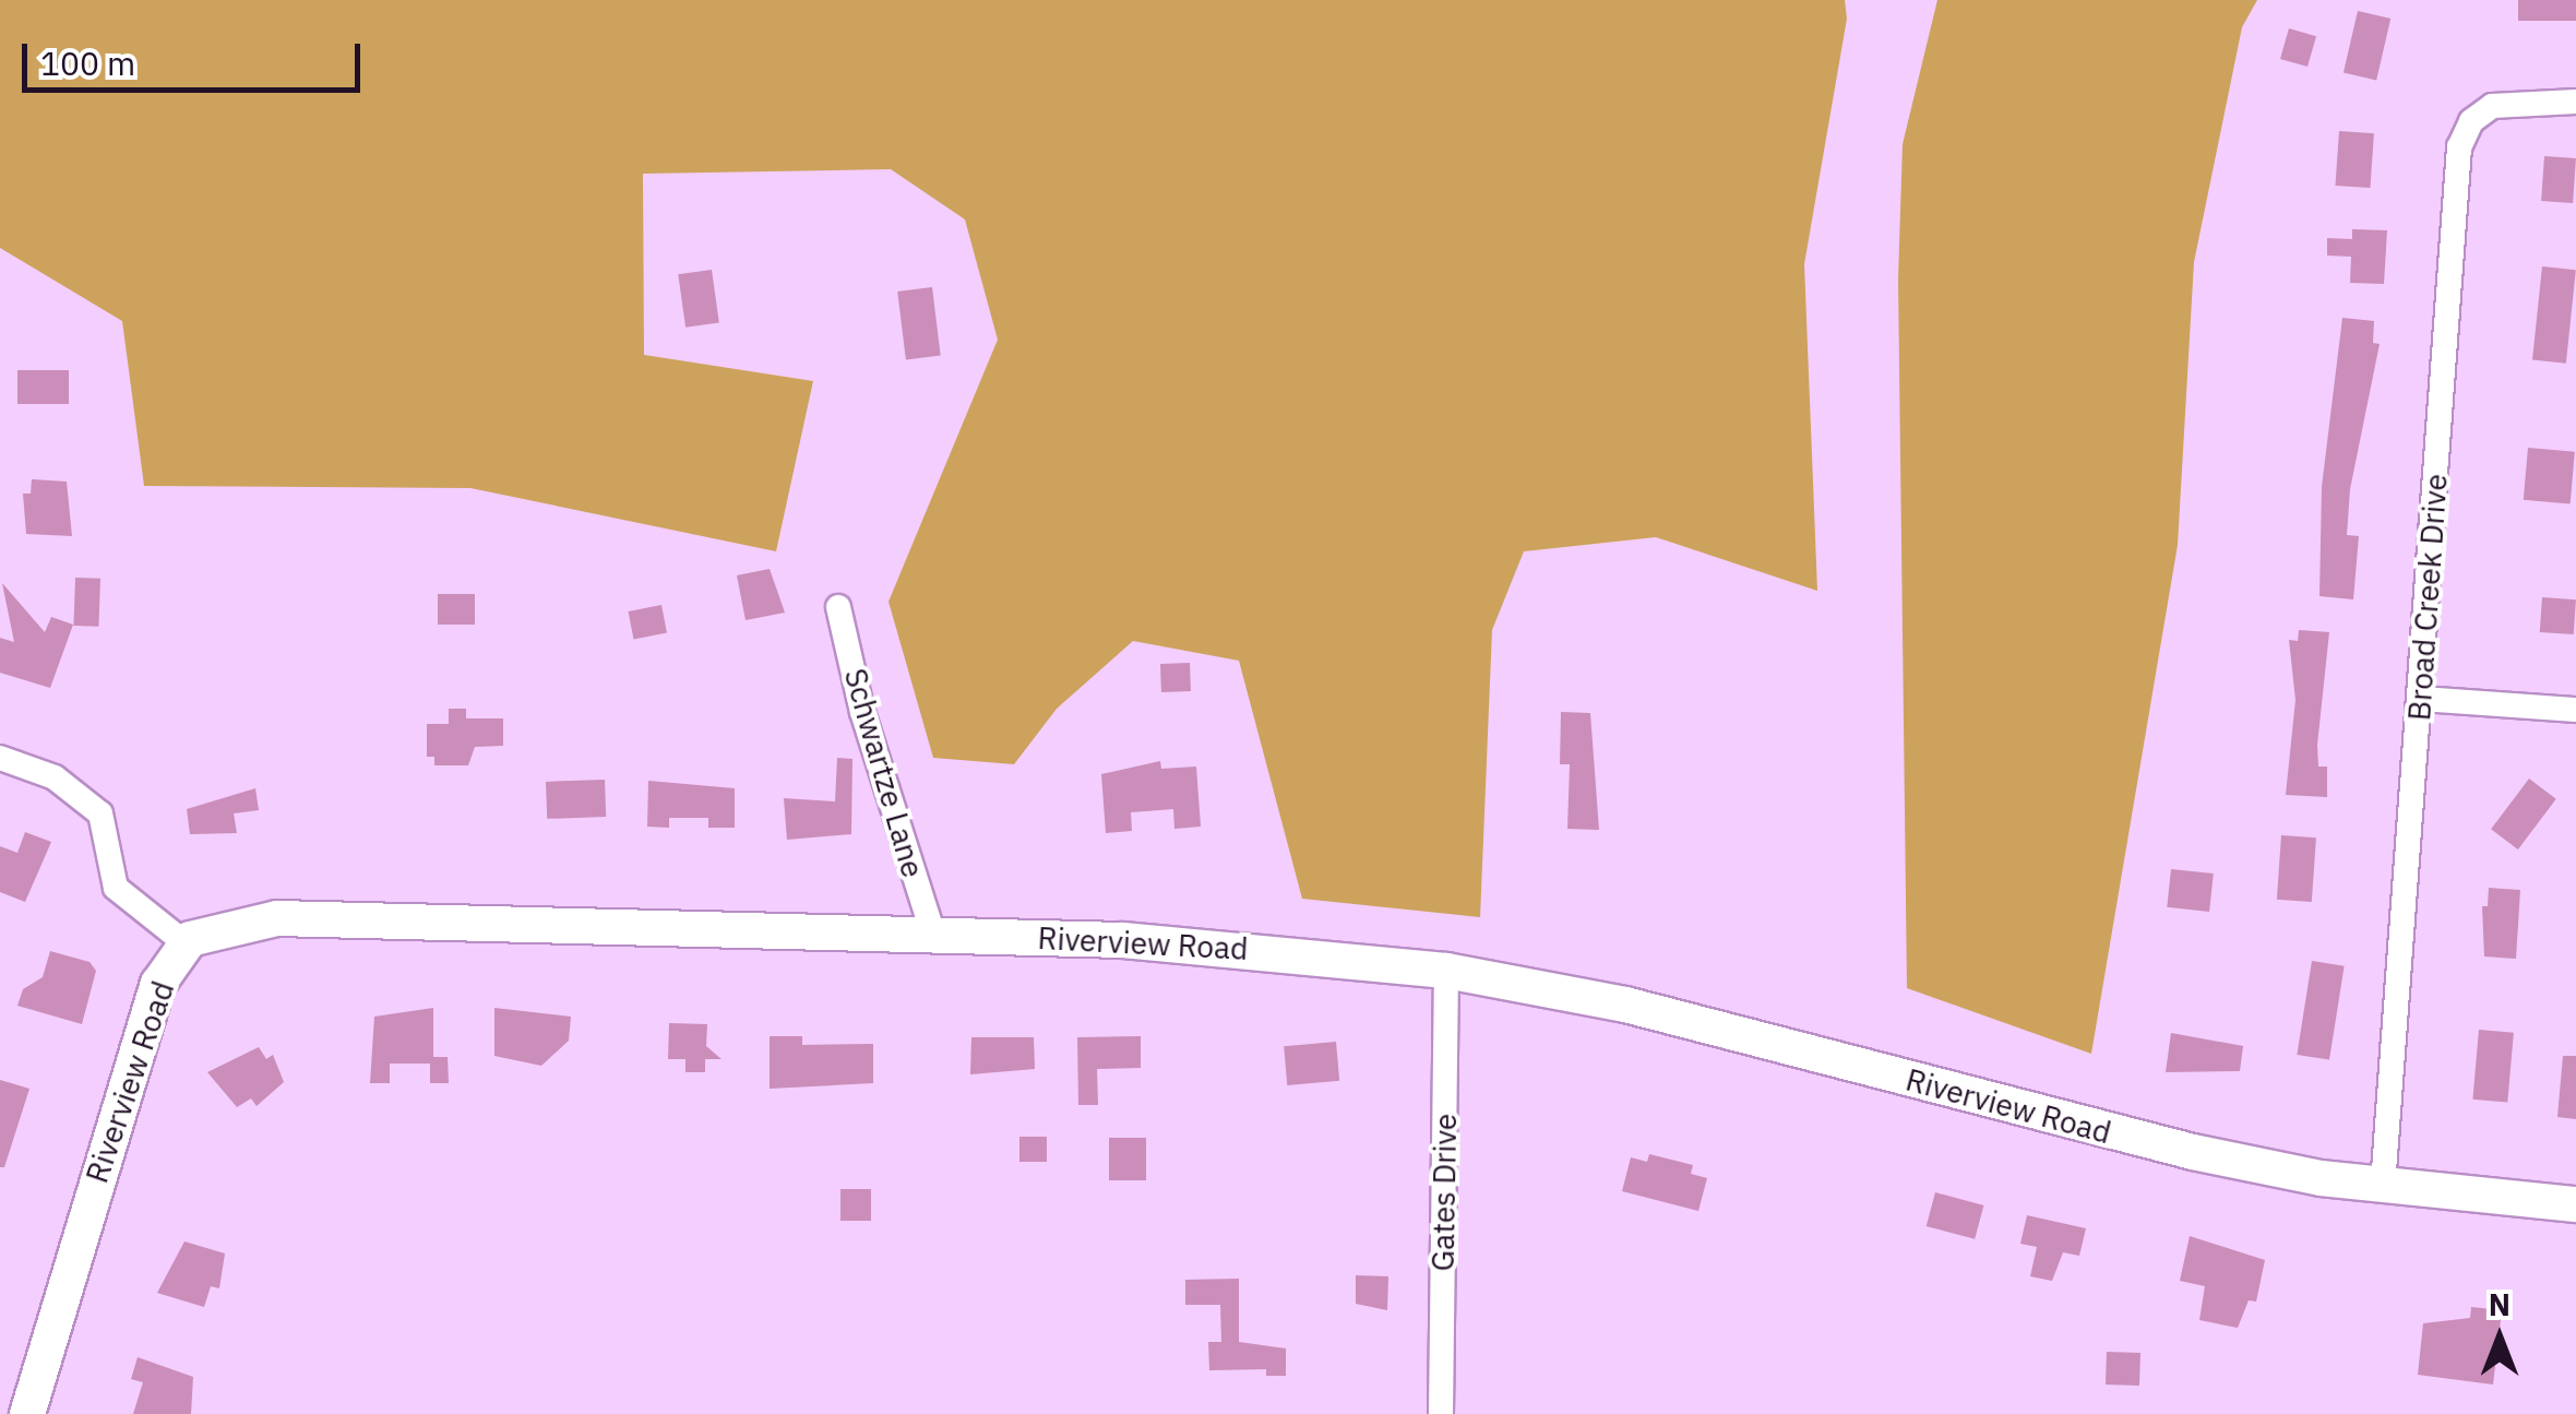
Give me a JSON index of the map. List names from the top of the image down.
{
  "streets": {
    "street": [
      "Broad Creek Drive",
      "Schwartze Lane",
      "Riverview Road",
      "Gates Drive"
    ]
  },
  "crossings": [
    ["Broad Creek Drive", "Riverview Road"],
    ["Schwartze Lane", "Riverview Road"],
    ["Riverview Road", "Gates Drive"]
  ],
  "scale_bar": "100 m",
  "north": "top"
}
